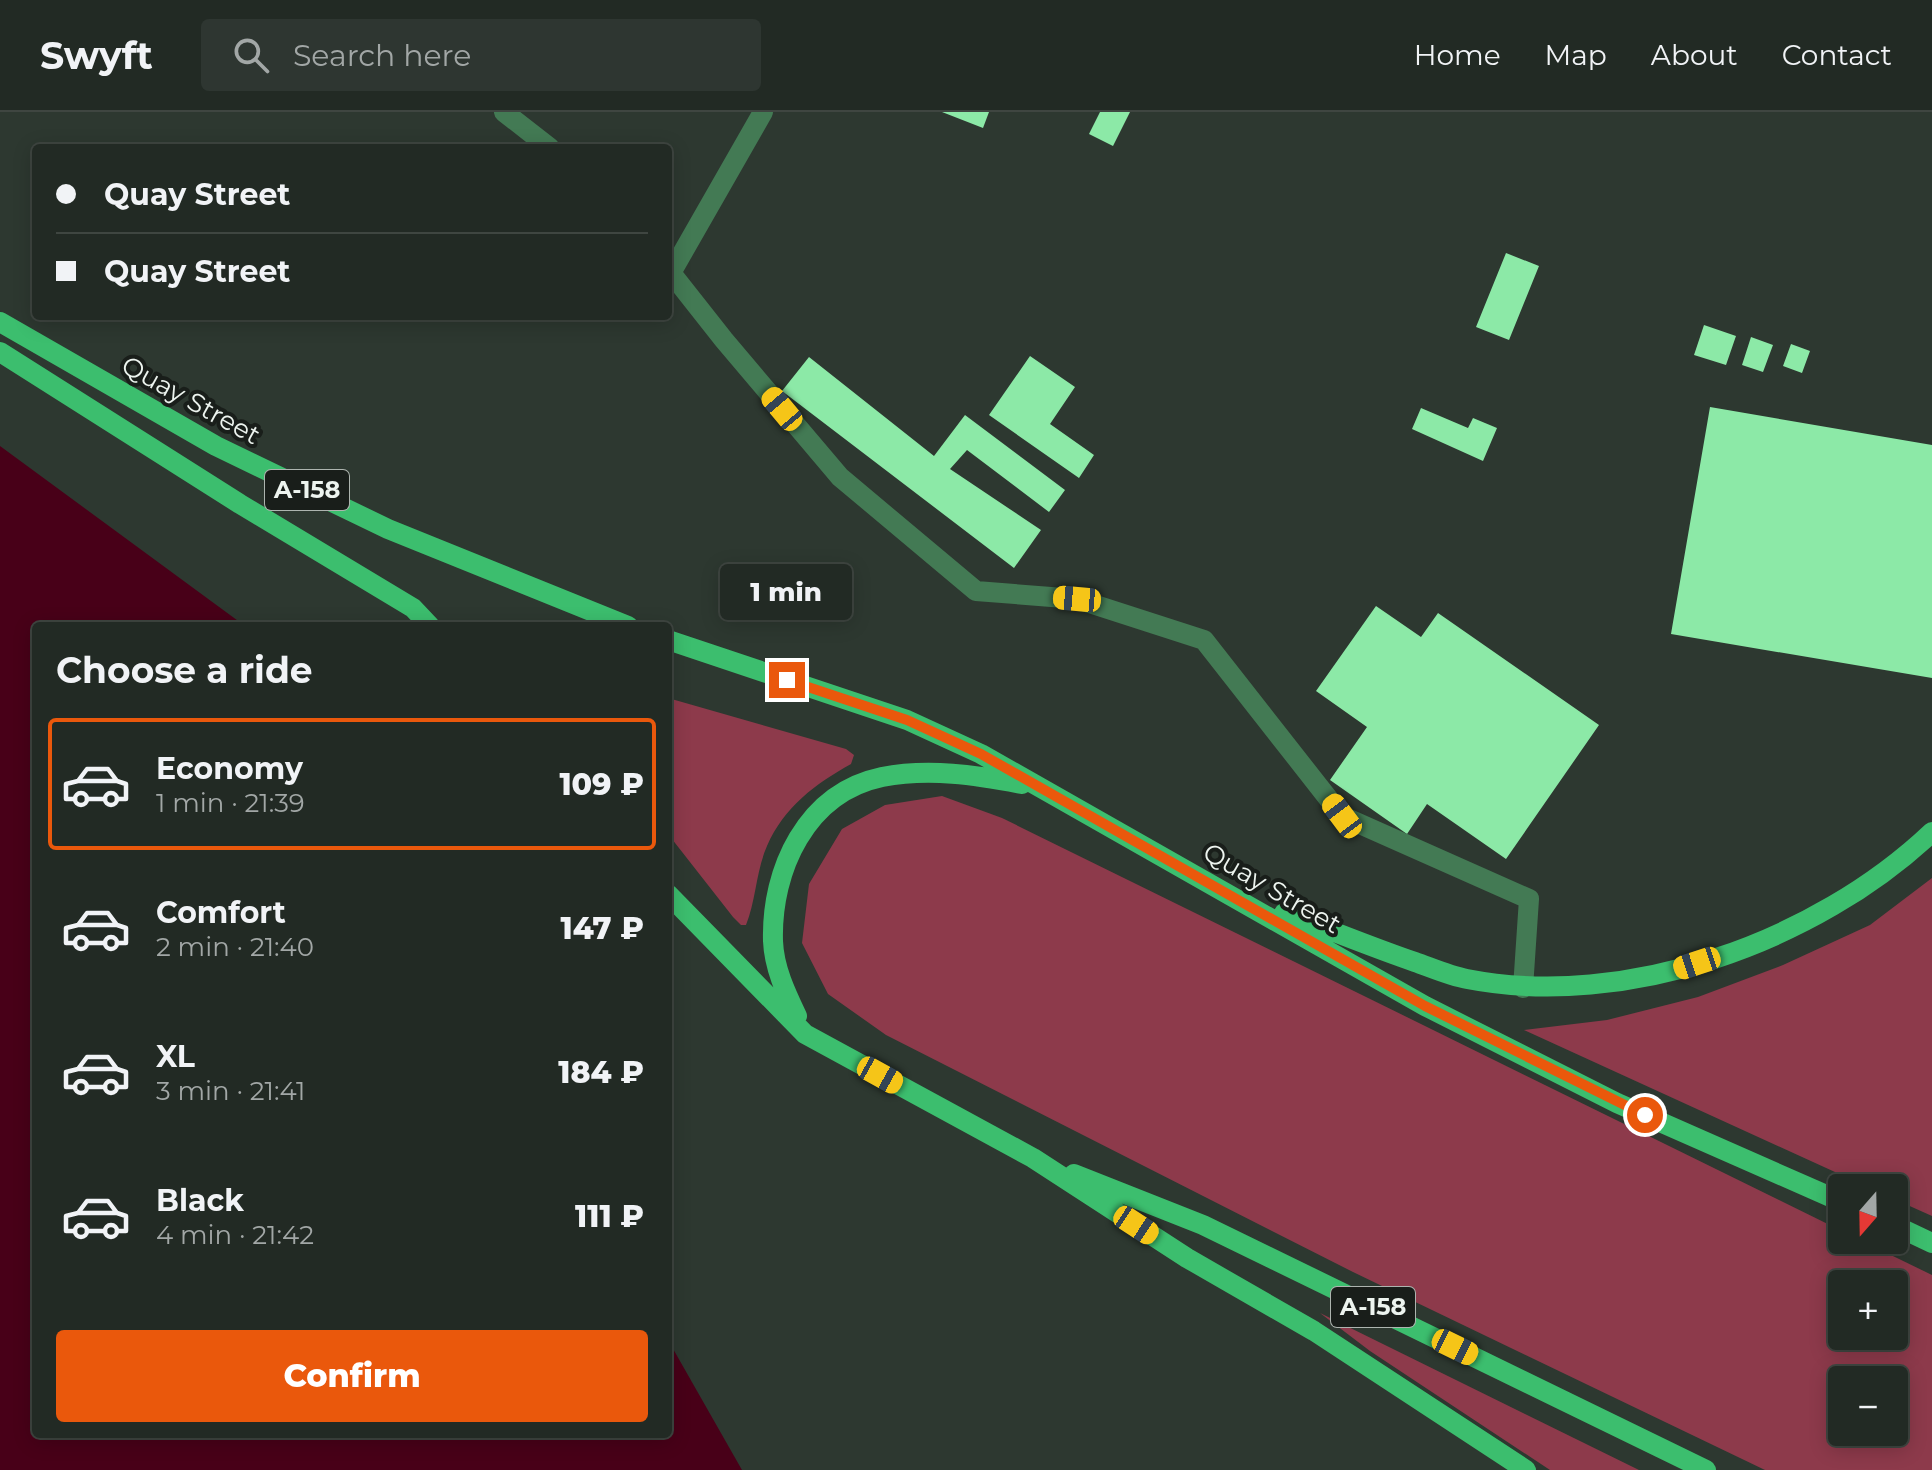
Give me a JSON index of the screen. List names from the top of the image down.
{
  "streets": {
    "main road": ["Quay Street", "А-158"]
  },
  "north": "bottom",
  "page": {
    "header": "Swyft",
    "search": "Search here",
    "nav": [
      "Home",
      "Map",
      "About",
      "Contact"
    ],
    "banner": ["Quay Street", "Quay Street"],
    "bubble": "1 min",
    "heading": "Choose a ride",
    "list": [
      {
        "name": "Economy",
        "note": "1 min · 21:39",
        "value": "109 ₽"
      },
      {
        "name": "Comfort",
        "note": "2 min · 21:40",
        "value": "147 ₽"
      },
      {
        "name": "XL",
        "note": "3 min · 21:41",
        "value": "184 ₽"
      },
      {
        "name": "Black",
        "note": "4 min · 21:42",
        "value": "111 ₽"
      }
    ],
    "map_buttons": ["+", "−"],
    "buttons": "Confirm"
  }
}
